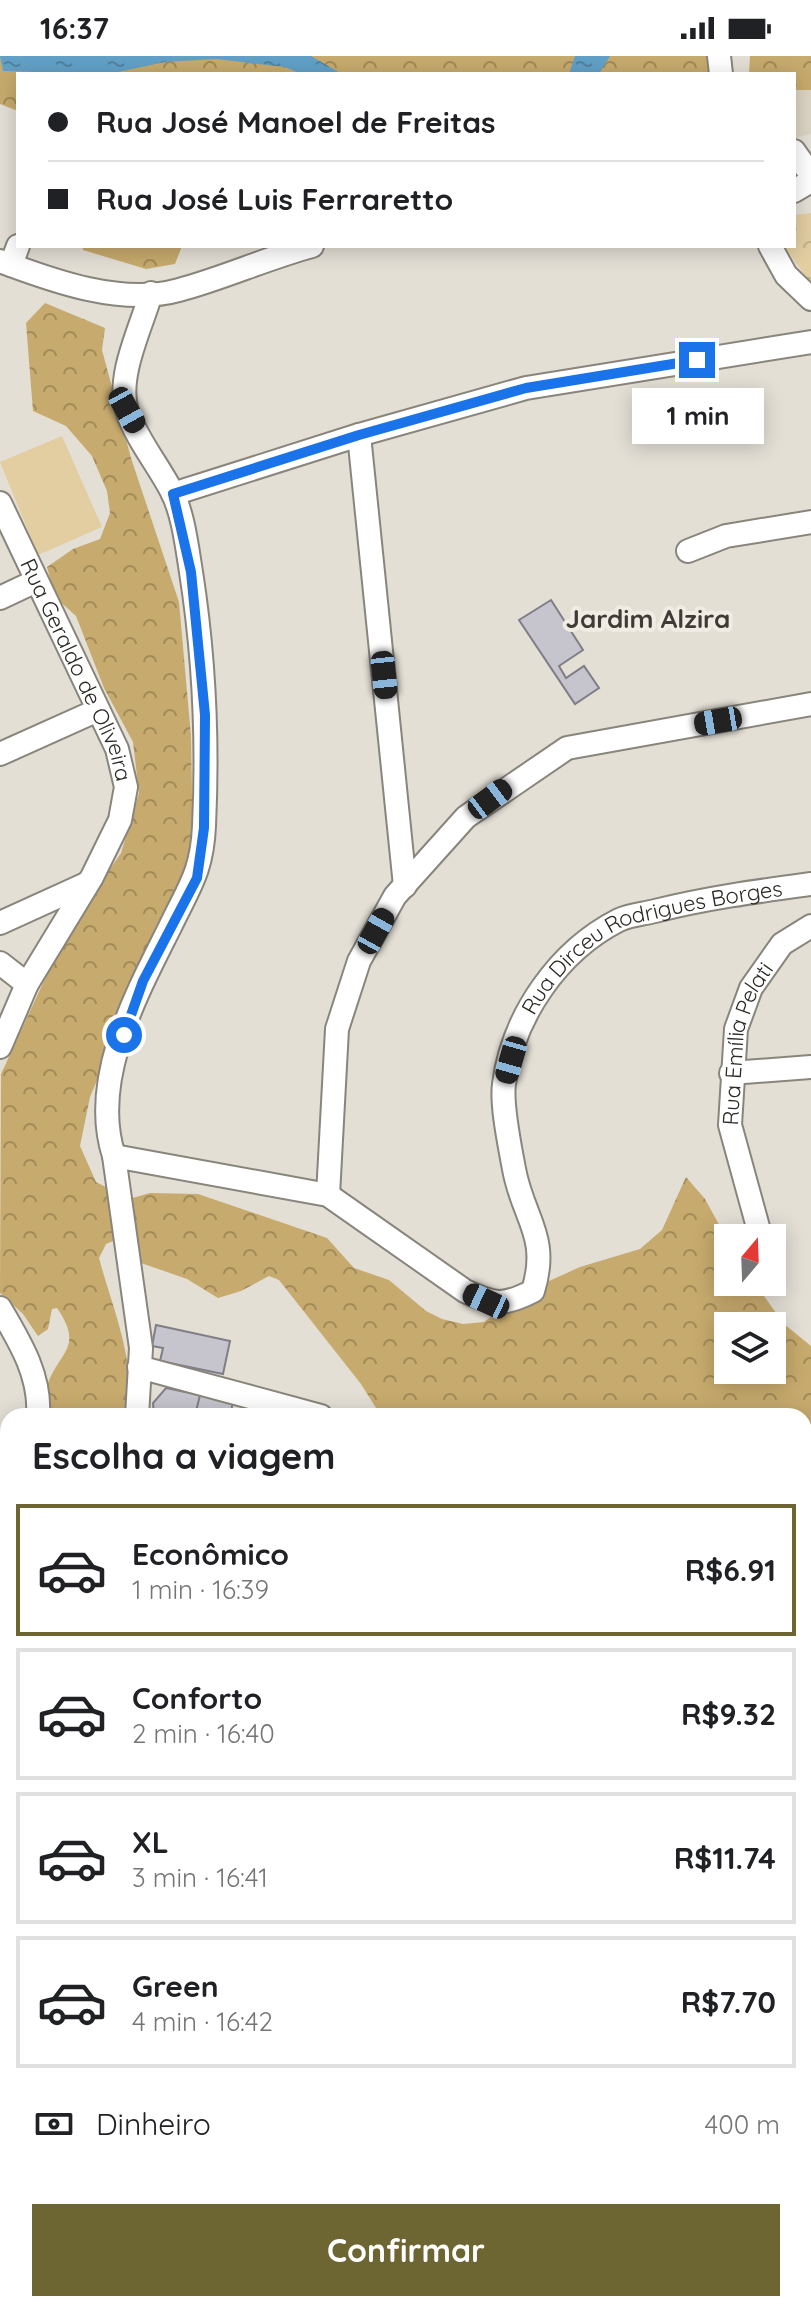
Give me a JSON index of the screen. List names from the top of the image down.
{
  "streets": {
    "street": ["Rua Geraldo de Oliveira", "Rua Dirceu Rodrigues Borges", "Rua Emília Pelati"]
  },
  "districts": ["Jardim Alzira"],
  "north": "top",
  "page": {
    "status": "16:37",
    "banner": ["Rua José Manoel de Freitas", "Rua José Luis Ferraretto"],
    "bubble": "1 min",
    "heading": "Escolha a viagem",
    "list": [
      {
        "name": "Econômico",
        "note": "1 min · 16:39",
        "value": "R$6.91"
      },
      {
        "name": "Conforto",
        "note": "2 min · 16:40",
        "value": "R$9.32"
      },
      {
        "name": "XL",
        "note": "3 min · 16:41",
        "value": "R$11.74"
      },
      {
        "name": "Green",
        "note": "4 min · 16:42",
        "value": "R$7.70"
      }
    ],
    "pay": ["Dinheiro", "400 m"],
    "buttons": "Confirmar"
  }
}
